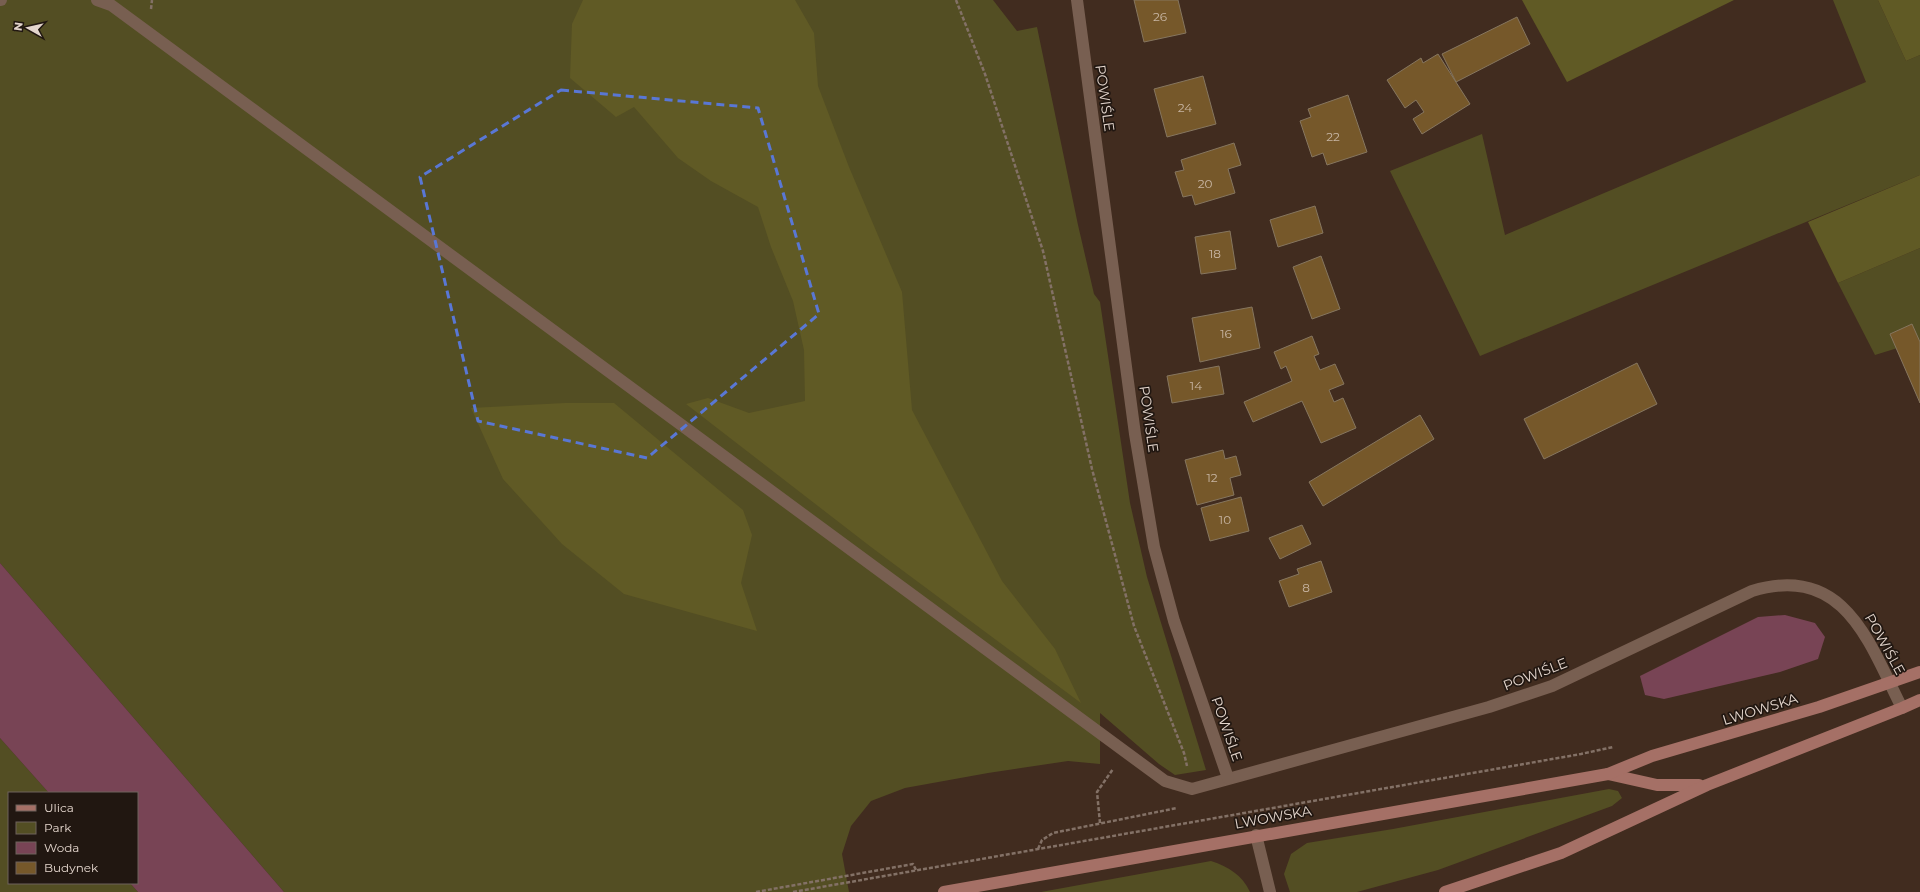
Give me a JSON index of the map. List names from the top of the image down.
{
  "streets": {
    "main road": ["LWOWSKA"],
    "street": ["POWIŚLE"]
  },
  "crossings": [
    ["POWIŚLE", "LWOWSKA"]
  ],
  "house_numbers": [
    "26",
    "24",
    "22",
    "20",
    "18",
    "16",
    "14",
    "12",
    "10",
    "8"
  ],
  "legend": [
    "Ulica",
    "Park",
    "Woda",
    "Budynek"
  ],
  "north": "left"
}
